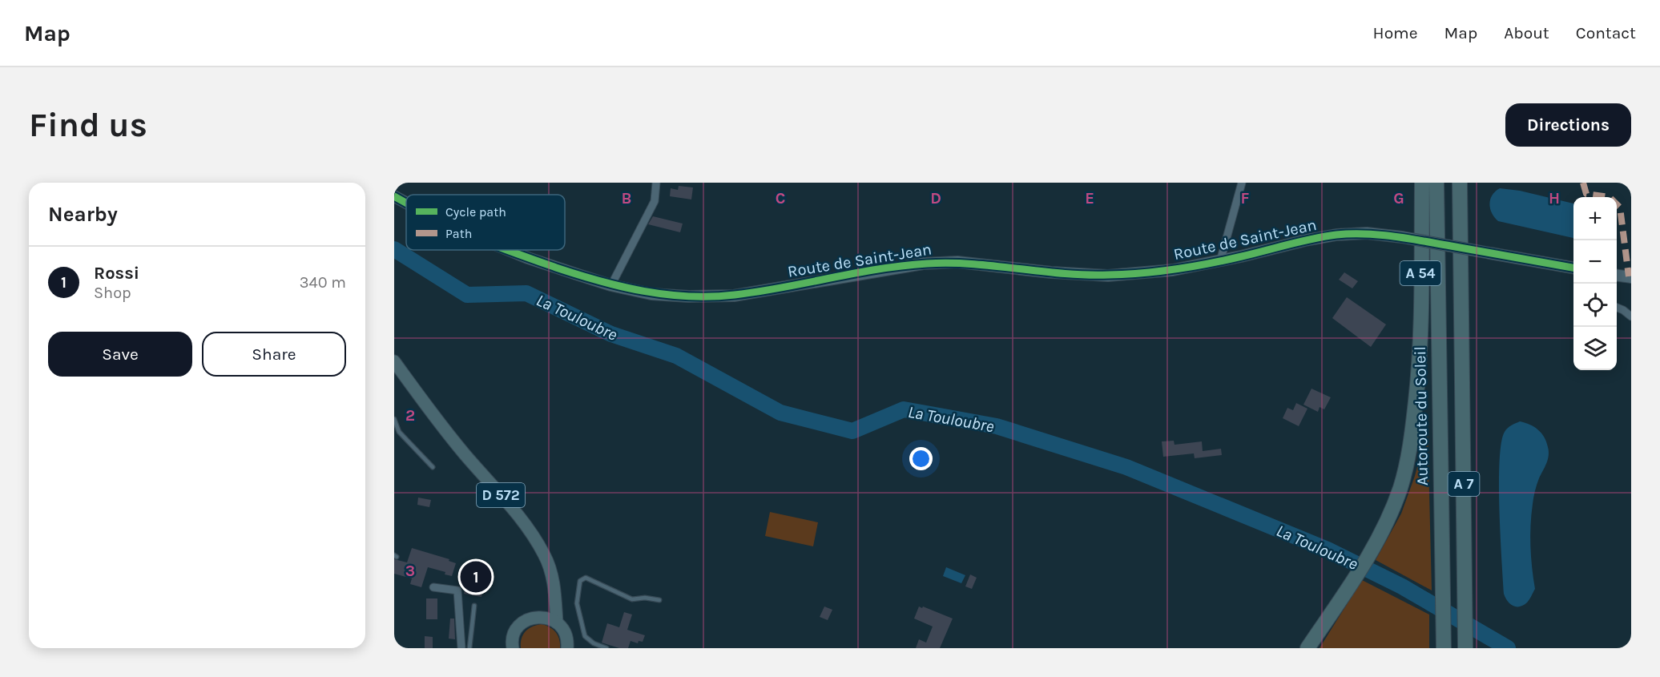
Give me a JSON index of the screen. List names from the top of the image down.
{
  "streets": {
    "highway": ["A 54", "Autoroute du Soleil", "A 7"],
    "main road": ["D 572"],
    "street": ["Route de Saint-Jean"]
  },
  "water": ["La Touloubre"],
  "legend": ["Cycle path", "Path"],
  "page": {
    "header": "Map",
    "nav": [
      "Home",
      "Map",
      "About",
      "Contact"
    ],
    "buttons": [
      "Directions",
      ["Save", "Share"]
    ],
    "title": "Find us",
    "heading": "Nearby",
    "map_buttons": ["+", "−"],
    "list": [
      {
        "mark": "1",
        "name": "Rossi",
        "note": "Shop",
        "value": "340 m"
      }
    ],
    "pins": "1"
  },
  "grid": {
    "columns": [
      "B",
      "C",
      "D",
      "E",
      "F",
      "G",
      "H"
    ],
    "rows": ["2", "3"]
  }
}
